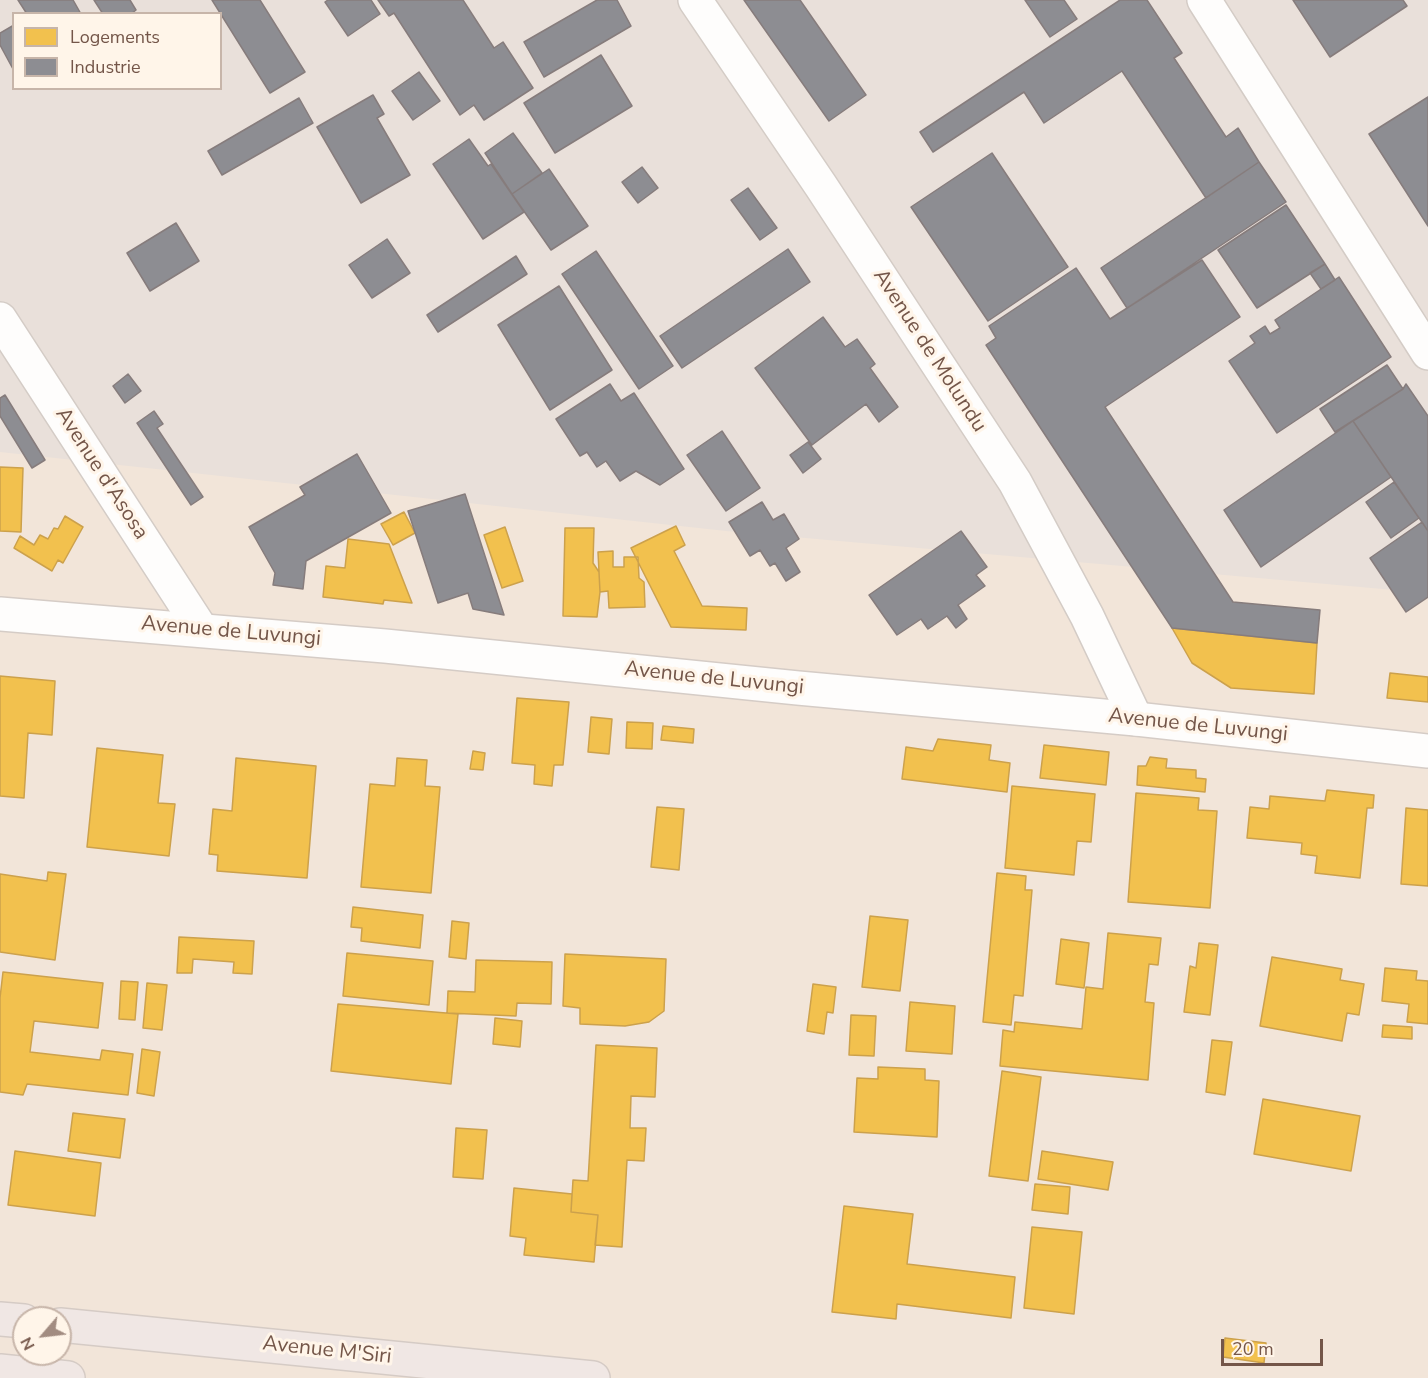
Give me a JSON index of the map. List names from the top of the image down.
{
  "streets": {
    "highway": ["Avenue M'Siri"],
    "street": ["Avenue de Molundu", "Avenue d'Asosa", "Avenue de Luvungi"]
  },
  "crossings": [
    ["Avenue de Molundu", "Avenue de Luvungi"],
    ["Avenue d'Asosa", "Avenue de Luvungi"]
  ],
  "legend": ["Logements", "Industrie"],
  "scale_bar": "20 m",
  "north": "bottom left"
}
